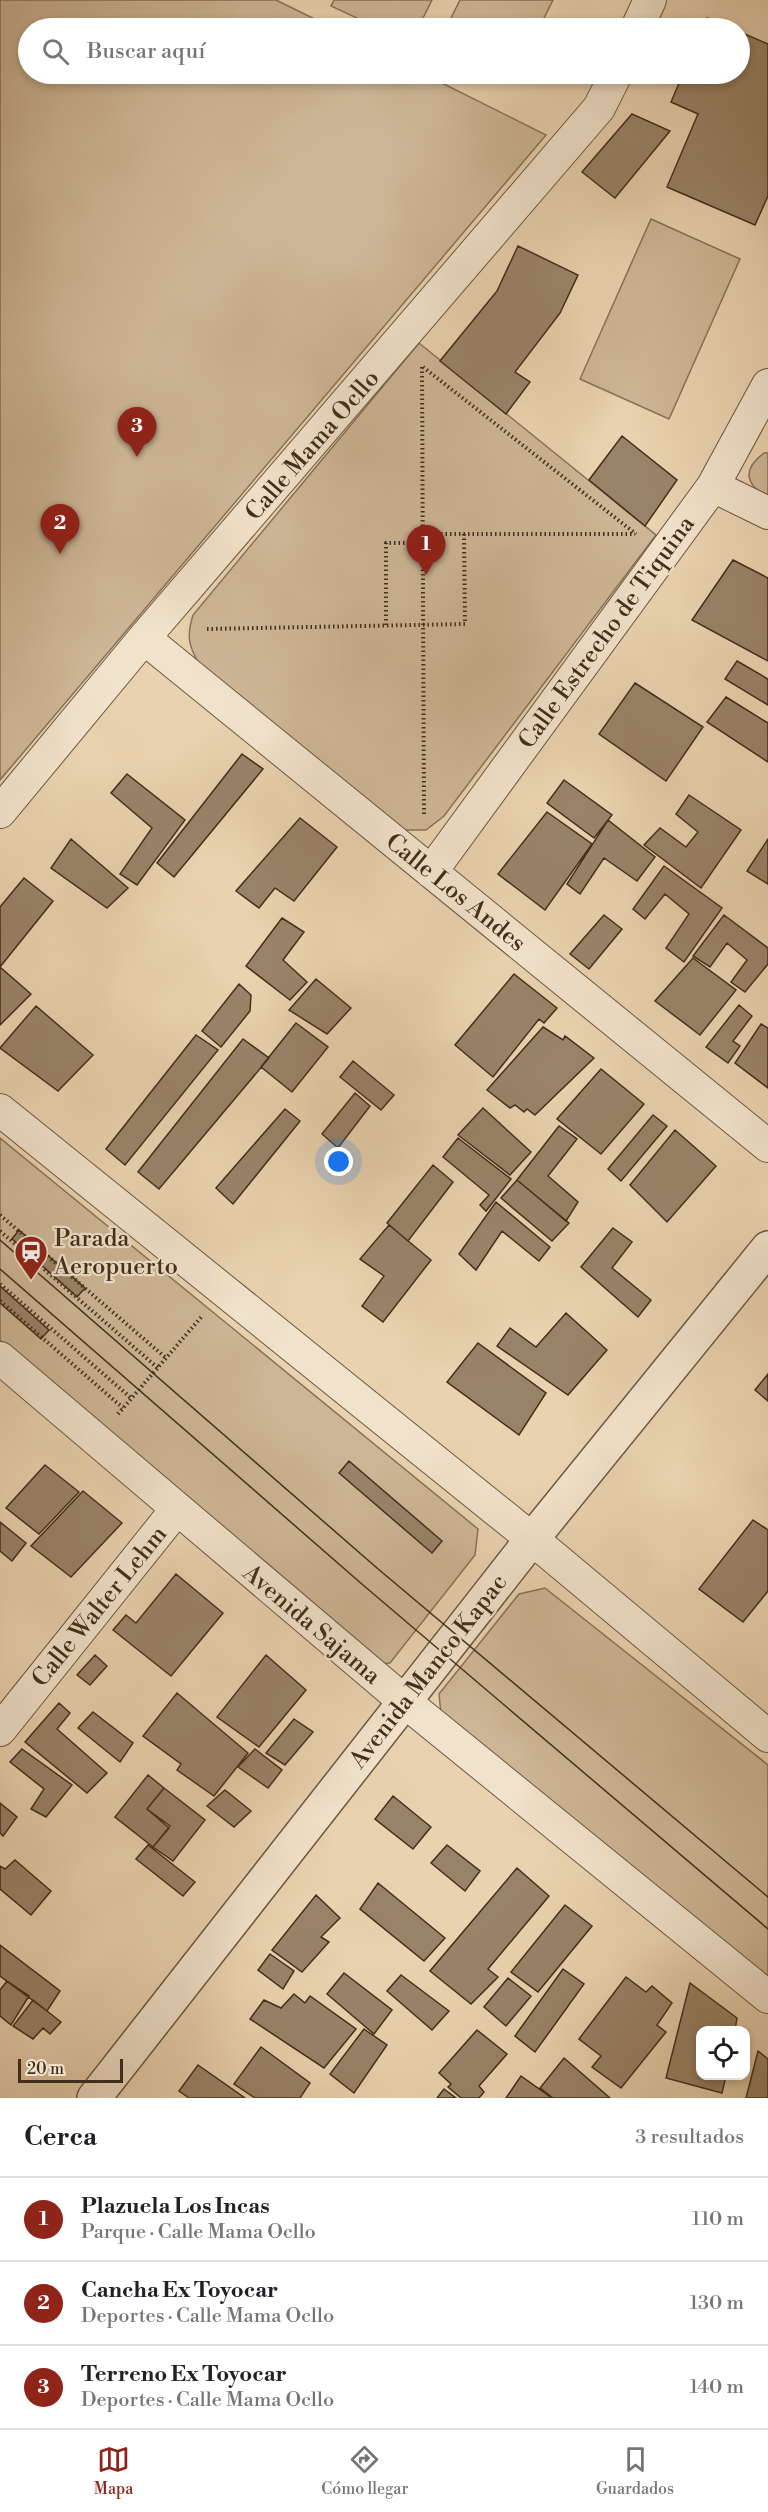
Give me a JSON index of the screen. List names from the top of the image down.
{
  "streets": {
    "street": [
      "Calle Mama Ocllo",
      "Calle Estrecho de Tiquina",
      "Calle Los Andes",
      "Calle Walter Lehm",
      "Avenida Sajama",
      "Avenida Manco Kapac"
    ]
  },
  "crossings": [
    ["Calle Mama Ocllo", "Calle Los Andes"],
    ["Calle Estrecho de Tiquina", "Calle Los Andes"],
    ["Calle Walter Lehm", "Avenida Sajama"],
    ["Avenida Sajama", "Avenida Manco Kapac"]
  ],
  "places": {
    "station": ["Parada Aeropuerto"]
  },
  "scale_bar": "20 m",
  "page": {
    "search": "Buscar aquí",
    "pins": ["3", "2", "1"],
    "scale": "20 m",
    "heading": ["Cerca", "3 resultados"],
    "list": [
      {
        "mark": "1",
        "name": "Plazuela Los Incas",
        "note": "Parque · Calle Mama Ocllo",
        "value": "110 m"
      },
      {
        "mark": "2",
        "name": "Cancha Ex Toyocar",
        "note": "Deportes · Calle Mama Ocllo",
        "value": "130 m"
      },
      {
        "mark": "3",
        "name": "Terreno Ex Toyocar",
        "note": "Deportes · Calle Mama Ocllo",
        "value": "140 m"
      }
    ],
    "nav": ["Mapa", "Cómo llegar", "Guardados"]
  }
}
